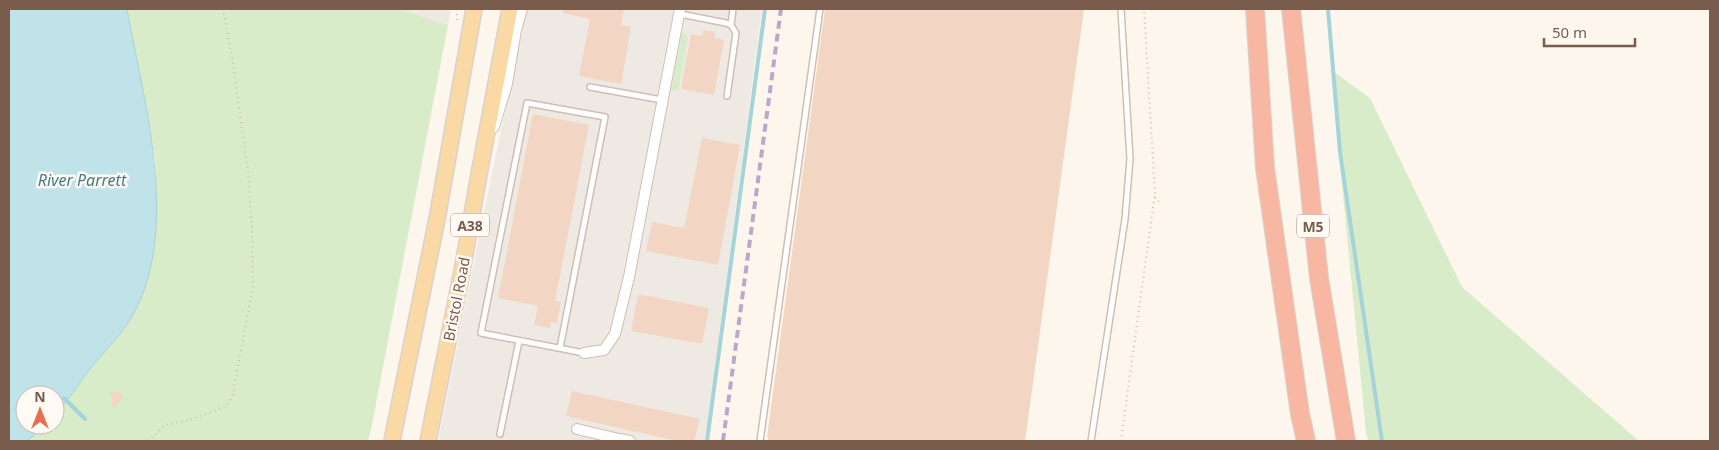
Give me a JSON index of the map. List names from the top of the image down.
{
  "streets": {
    "highway": ["M5"],
    "main road": ["A38", "Bristol Road"]
  },
  "water": ["River Parrett"],
  "scale_bar": "50 m",
  "north": "top"
}
